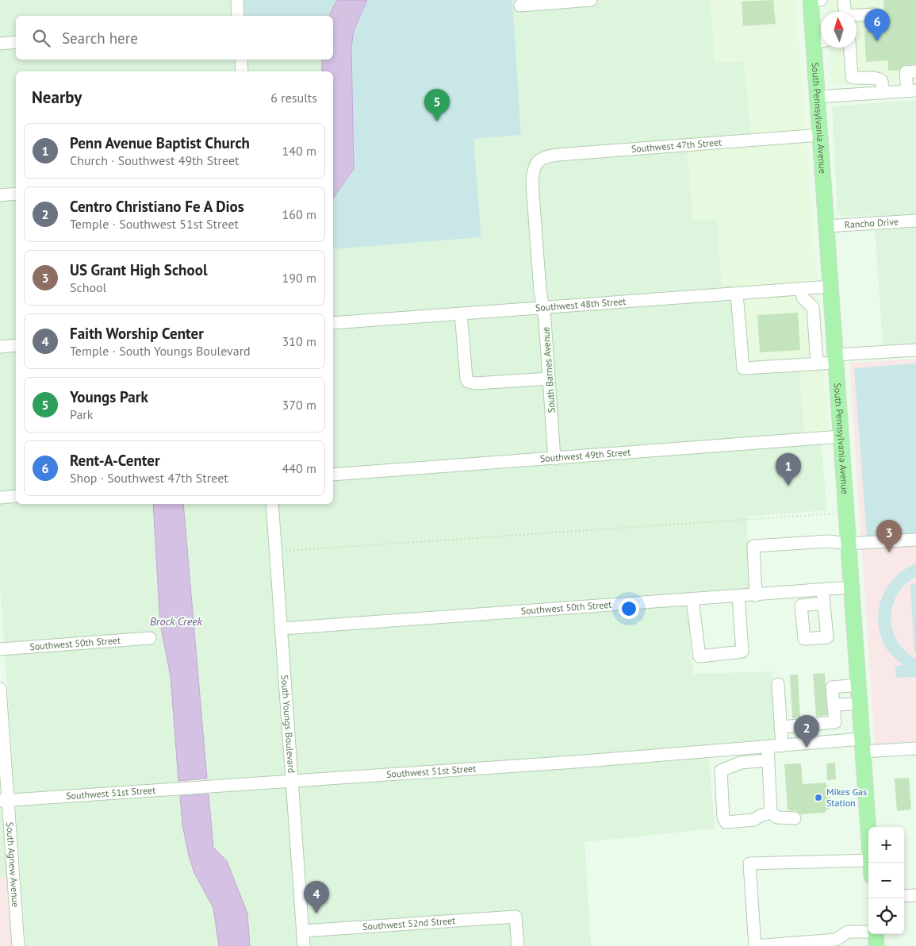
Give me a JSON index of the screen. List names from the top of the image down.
{
  "streets": {
    "main road": ["South Pennsylvania Avenue"],
    "street": [
      "Southwest 47th Street",
      "Rancho Drive",
      "Southwest 48th Street",
      "South Barnes Avenue",
      "Southwest 49th Street",
      "Southwest 50th Street",
      "South Youngs Boulevard",
      "Southwest 51st Street",
      "South Agnew Avenue",
      "Southwest 52nd Street"
    ]
  },
  "crossings": [
    ["South Pennsylvania Avenue", "Southwest 47th Street"],
    ["South Pennsylvania Avenue", "Rancho Drive"],
    ["South Pennsylvania Avenue", "Southwest 48th Street"],
    ["South Pennsylvania Avenue", "Southwest 49th Street"],
    ["South Pennsylvania Avenue", "Southwest 50th Street"],
    ["South Pennsylvania Avenue", "Southwest 51st Street"],
    ["Southwest 47th Street", "South Barnes Avenue"],
    ["Southwest 48th Street", "South Barnes Avenue"],
    ["South Barnes Avenue", "Southwest 49th Street"],
    ["Southwest 50th Street", "South Youngs Boulevard"],
    ["South Youngs Boulevard", "Southwest 51st Street"],
    ["South Youngs Boulevard", "Southwest 52nd Street"],
    ["Southwest 51st Street", "South Agnew Avenue"]
  ],
  "water": ["Brock Creek"],
  "places": ["Mikes Gas Station"],
  "north": "top",
  "page": {
    "pins": [
      "6",
      "5",
      "1",
      "3",
      "2",
      "4"
    ],
    "search": "Search here",
    "heading": ["Nearby", "6 results"],
    "list": [
      {
        "mark": "1",
        "name": "Penn Avenue Baptist Church",
        "note": "Church · Southwest 49th Street",
        "value": "140 m"
      },
      {
        "mark": "2",
        "name": "Centro Christiano Fe A Dios",
        "note": "Temple · Southwest 51st Street",
        "value": "160 m"
      },
      {
        "mark": "3",
        "name": "US Grant High School",
        "note": "School",
        "value": "190 m"
      },
      {
        "mark": "4",
        "name": "Faith Worship Center",
        "note": "Temple · South Youngs Boulevard",
        "value": "310 m"
      },
      {
        "mark": "5",
        "name": "Youngs Park",
        "note": "Park",
        "value": "370 m"
      },
      {
        "mark": "6",
        "name": "Rent-A-Center",
        "note": "Shop · Southwest 47th Street",
        "value": "440 m"
      }
    ],
    "map_buttons": ["+", "−"]
  }
}
